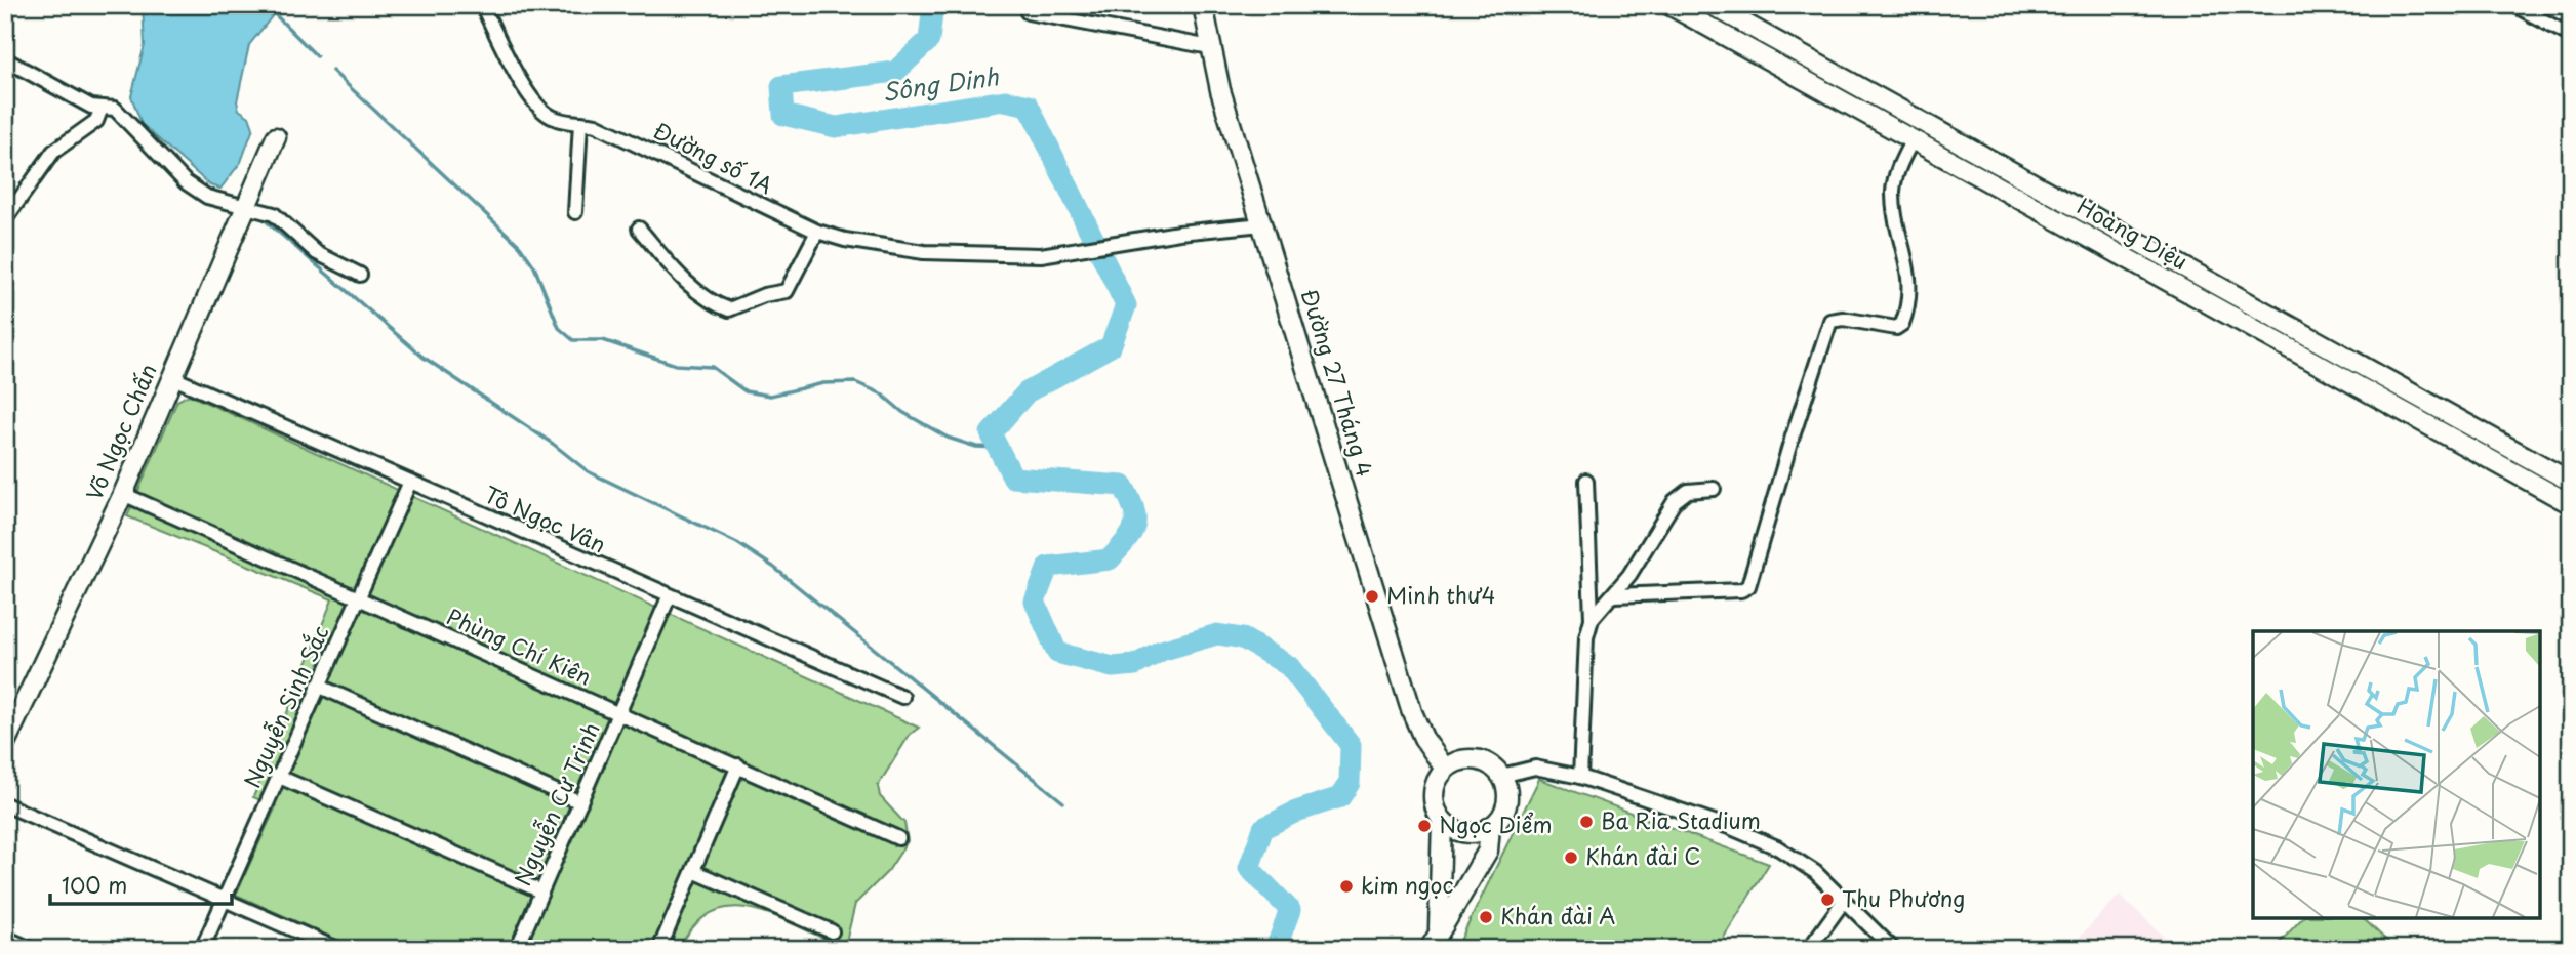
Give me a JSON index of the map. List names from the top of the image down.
{
  "streets": {
    "main road": ["Hoàng Diệu", "Đường 27 Tháng 4", "Võ Ngọc Chấn"],
    "street": [
      "Đường số 1A",
      "Tô Ngọc Vân",
      "Phùng Chí Kiên",
      "Nguyễn Sinh Sắc",
      "Nguyễn Cư Trinh"
    ]
  },
  "crossings": [
    ["Đường số 1A", "Đường 27 Tháng 4"],
    ["Võ Ngọc Chấn", "Tô Ngọc Vân"],
    ["Võ Ngọc Chấn", "Phùng Chí Kiên"],
    ["Tô Ngọc Vân", "Nguyễn Sinh Sắc"],
    ["Tô Ngọc Vân", "Nguyễn Cư Trinh"],
    ["Phùng Chí Kiên", "Nguyễn Sinh Sắc"],
    ["Phùng Chí Kiên", "Nguyễn Cư Trinh"]
  ],
  "water": ["Sông Dinh"],
  "places": [
    "Minh thư4",
    "Ba Ria Stadium",
    "Ngọc Diểm",
    "Khán đài C",
    "kim ngọc",
    "Thu Phương",
    "Khán đài A"
  ],
  "scale_bar": "100 m"
}
